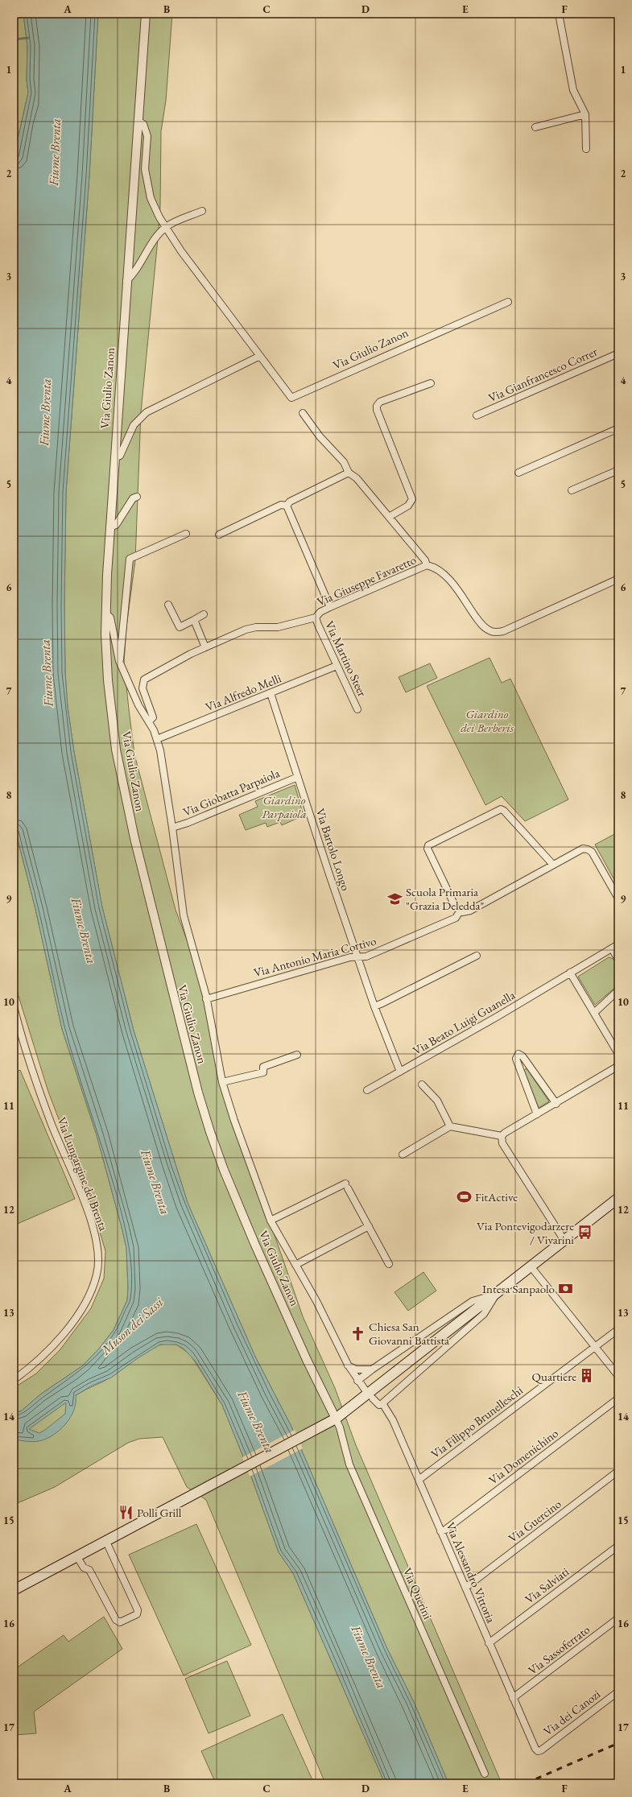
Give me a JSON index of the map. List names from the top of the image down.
{
  "streets": {
    "street": [
      "Via Giulio Zanon",
      "Via Gianfrancesco Correr",
      "Via Giuseppe Favaretto",
      "Via Martino Steer",
      "Via Alfredo Melli",
      "Via Giobatta Parpaiola",
      "Via Bartolo Longo",
      "Via Antonio Maria Cortivo",
      "Via Beato Luigi Guanella",
      "Via Lungargine del Brenta",
      "Via Filippo Brunelleschi",
      "Via Domenichino",
      "Via Guercino",
      "Via Alessandro Vittoria",
      "Via Salviati",
      "Via Querini",
      "Via Sassoferrato",
      "Via dei Canozi"
    ]
  },
  "crossings": [
    ["Via Giulio Zanon", "Via Giuseppe Favaretto"],
    ["Via Giulio Zanon", "Via Alfredo Melli"],
    ["Via Giulio Zanon", "Via Giobatta Parpaiola"],
    ["Via Giulio Zanon", "Via Antonio Maria Cortivo"],
    ["Via Giulio Zanon", "Via Querini"],
    ["Via Giuseppe Favaretto", "Via Martino Steer"],
    ["Via Martino Steer", "Via Alfredo Melli"],
    ["Via Alfredo Melli", "Via Bartolo Longo"],
    ["Via Giobatta Parpaiola", "Via Bartolo Longo"],
    ["Via Bartolo Longo", "Via Antonio Maria Cortivo"],
    ["Via Bartolo Longo", "Via Beato Luigi Guanella"],
    ["Via Filippo Brunelleschi", "Via Alessandro Vittoria"],
    ["Via Domenichino", "Via Alessandro Vittoria"],
    ["Via Guercino", "Via Alessandro Vittoria"],
    ["Via Alessandro Vittoria", "Via Salviati"],
    ["Via Alessandro Vittoria", "Via Sassoferrato"],
    ["Via Alessandro Vittoria", "Via dei Canozi"]
  ],
  "water": ["Fiume Brenta", "Muson dei Sassi"],
  "parks": ["Giardino dei Berberis", "Giardino Parpaiola"],
  "places": {
    "school or university": ["Scuola Primaria \"Grazia Deledda\""],
    "sports": ["FitActive"],
    "bus stop": ["Via Pontevigodarzere / Vivarini"],
    "bank": ["Intesa Sanpaolo"],
    "church": ["Chiesa San Giovanni Battista"],
    "building": ["Quartiere"],
    "restaurant": ["Polli Grill"]
  },
  "grid": {
    "columns": [
      "A",
      "B",
      "C",
      "D",
      "E",
      "F"
    ],
    "rows": [
      "1",
      "2",
      "3",
      "4",
      "5",
      "6",
      "7",
      "8",
      "9",
      "10",
      "11",
      "12",
      "13",
      "14",
      "15",
      "16",
      "17"
    ]
  }
}
